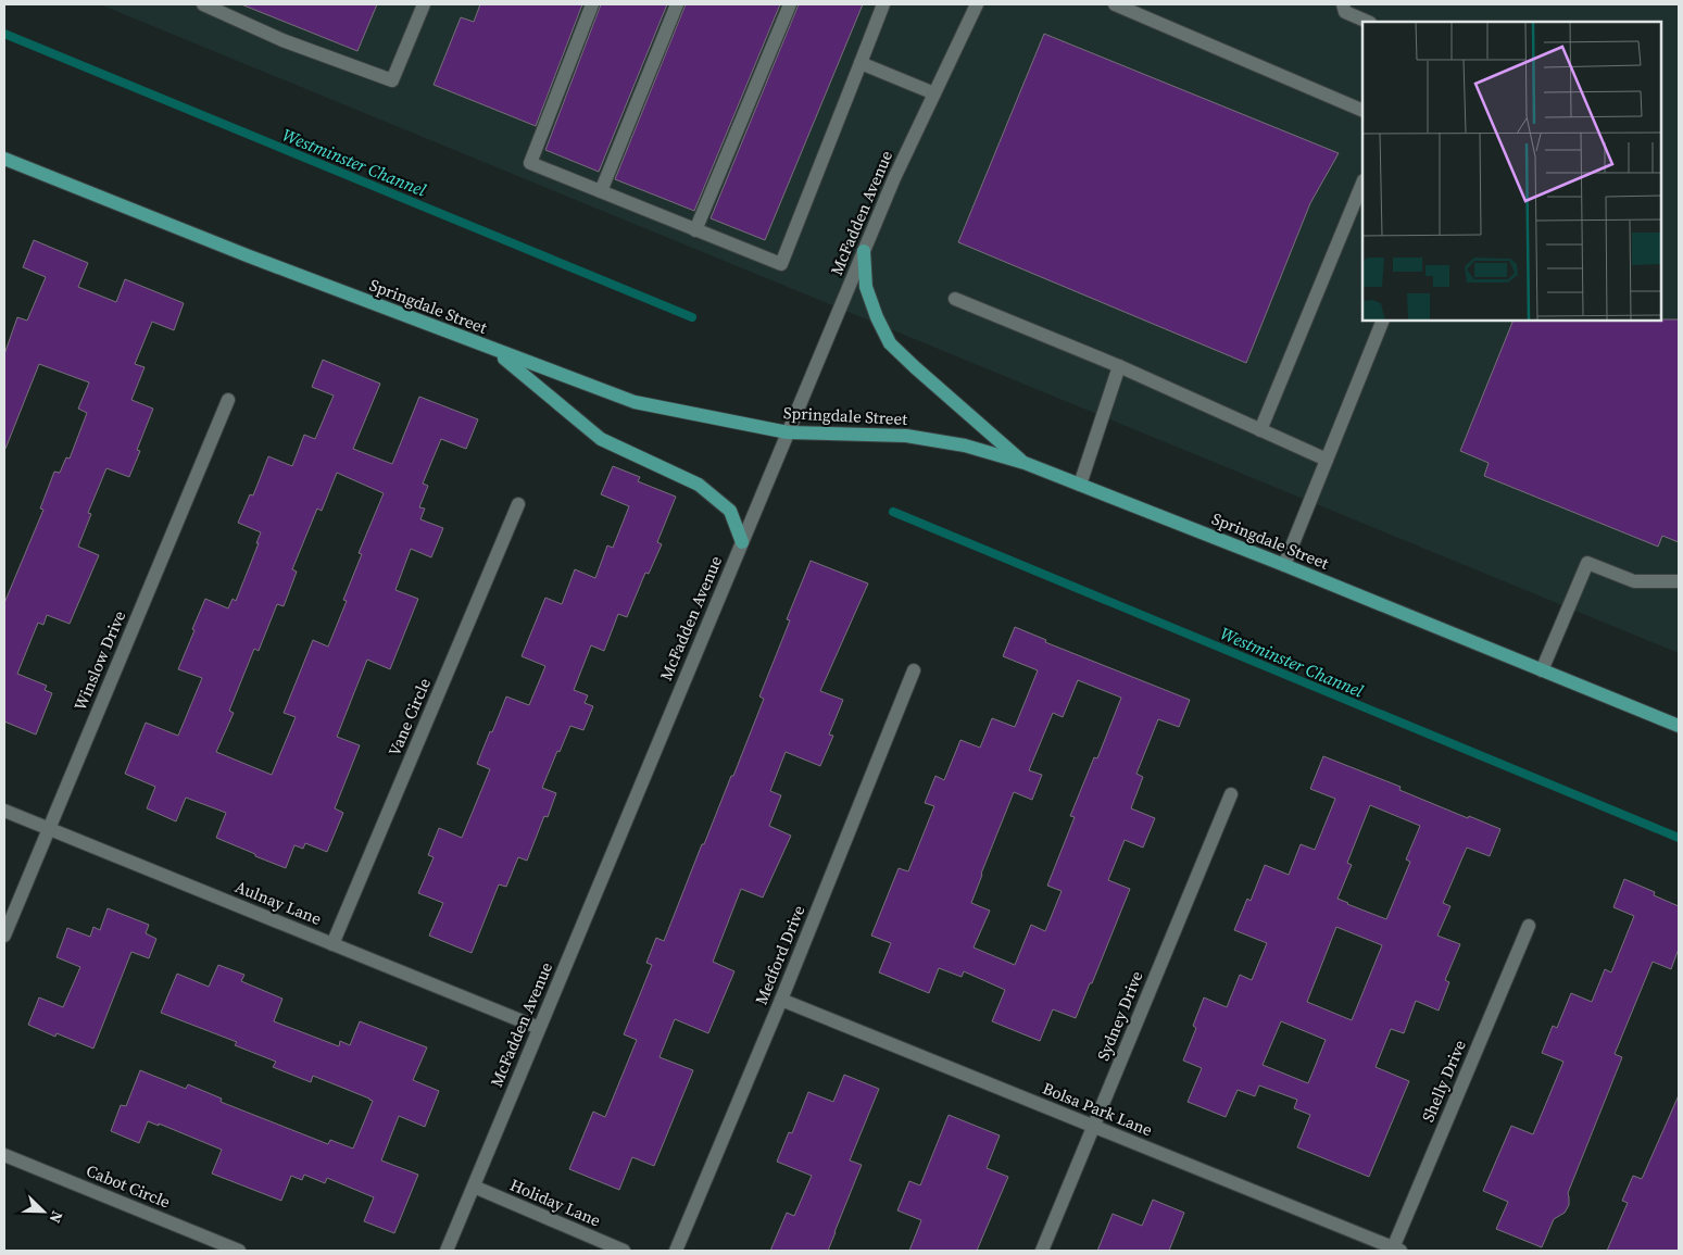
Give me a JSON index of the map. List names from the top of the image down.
{
  "streets": {
    "main road": ["Springdale Street"],
    "street": [
      "McFadden Avenue",
      "Winslow Drive",
      "Vane Circle",
      "Aulnay Lane",
      "Medford Drive",
      "Sydney Drive",
      "Shelly Drive",
      "Bolsa Park Lane",
      "Cabot Circle",
      "Holiday Lane"
    ]
  },
  "crossings": [
    ["McFadden Avenue", "Springdale Street"],
    ["McFadden Avenue", "Aulnay Lane"],
    ["McFadden Avenue", "Holiday Lane"],
    ["Winslow Drive", "Aulnay Lane"],
    ["Vane Circle", "Aulnay Lane"],
    ["Medford Drive", "Bolsa Park Lane"],
    ["Sydney Drive", "Bolsa Park Lane"],
    ["Shelly Drive", "Bolsa Park Lane"]
  ],
  "water": ["Westminster Channel"],
  "north": "bottom right"
}
